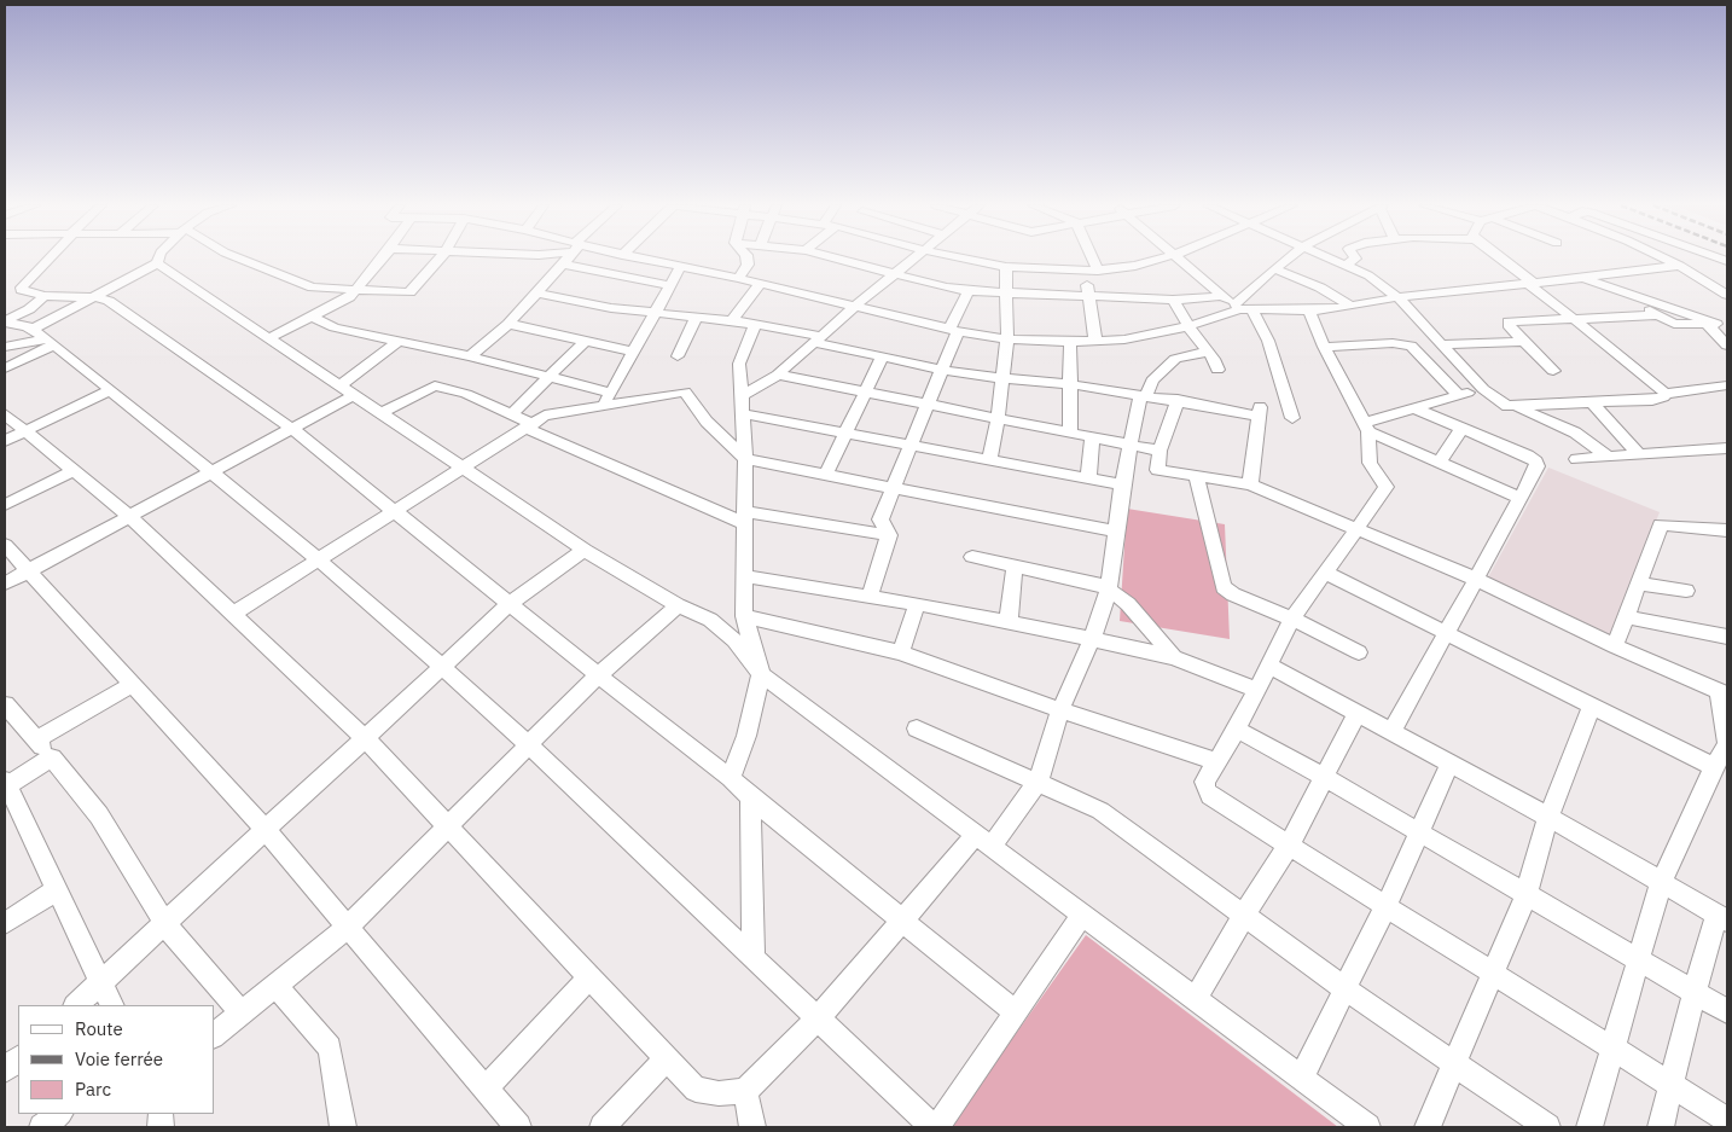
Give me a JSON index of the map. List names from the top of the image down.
{
  "legend": ["Route", "Voie ferrée", "Parc"]
}
